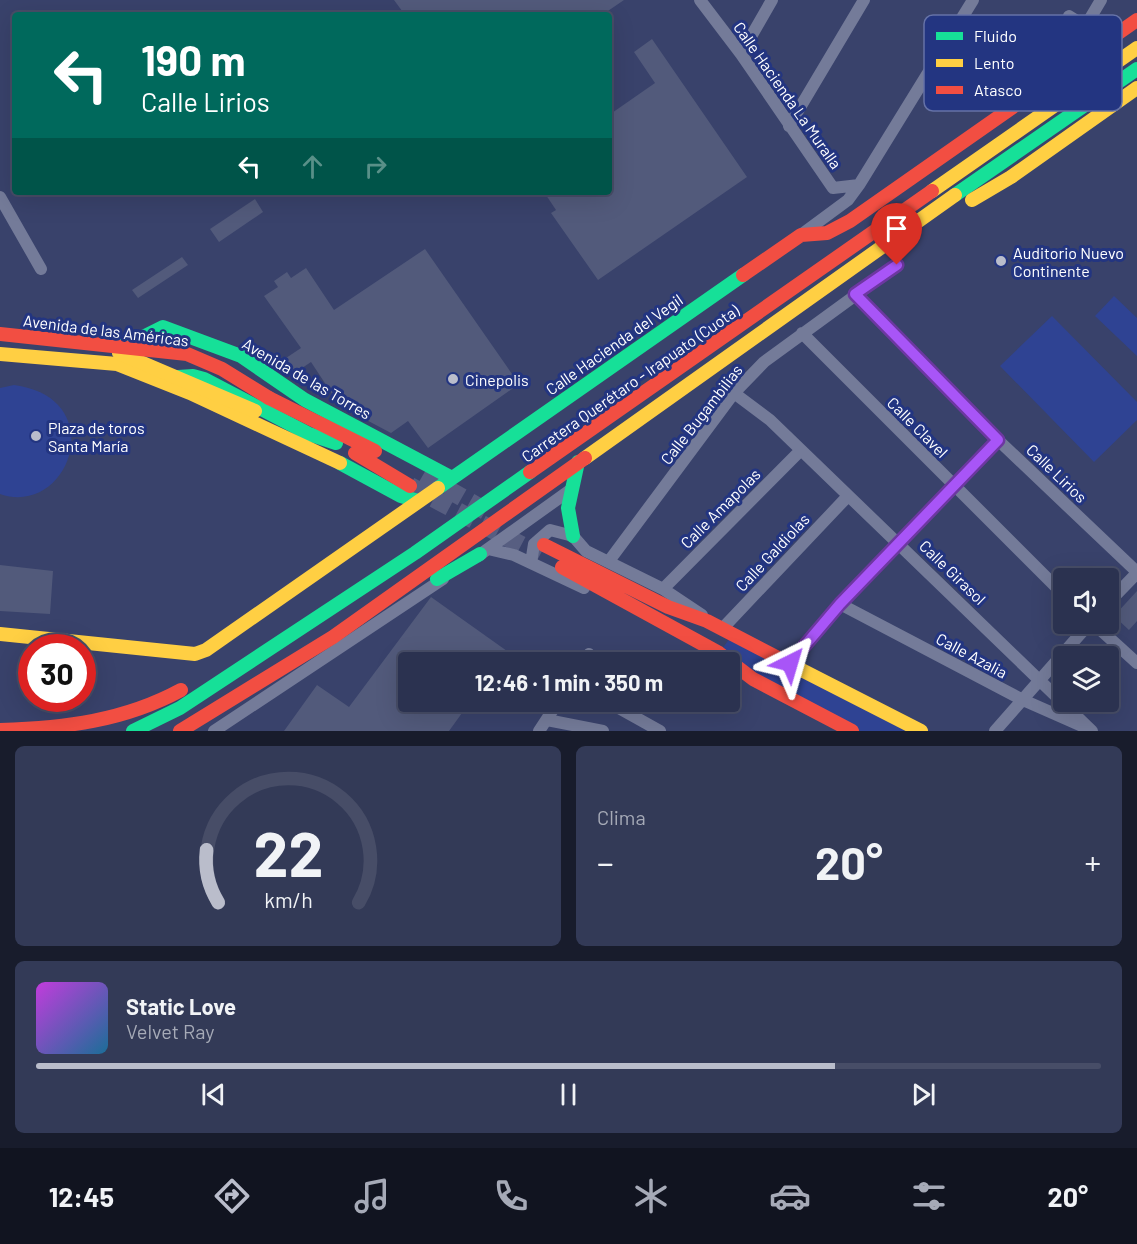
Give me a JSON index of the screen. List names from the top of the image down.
{
  "streets": {
    "main road": [
      "Avenida de las Américas",
      "Calle Hacienda del Vegil",
      "Avenida de las Torres",
      "Carretera Querétaro - Irapuato (Cuota)"
    ],
    "street": [
      "Calle Hacienda La Muralla",
      "Calle Bugambilias",
      "Calle Clavel",
      "Calle Lirios",
      "Calle Amapolas",
      "Calle Galdiolas",
      "Calle Girasol",
      "Calle Azalia"
    ]
  },
  "crossings": [
    ["Calle Hacienda La Muralla", "Calle Hacienda del Vegil"],
    ["Avenida de las Américas", "Avenida de las Torres"],
    ["Calle Hacienda del Vegil", "Avenida de las Torres"],
    ["Calle Bugambilias", "Calle Clavel"],
    ["Calle Bugambilias", "Calle Lirios"],
    ["Calle Bugambilias", "Calle Girasol"],
    ["Calle Amapolas", "Calle Girasol"],
    ["Calle Galdiolas", "Calle Girasol"],
    ["Calle Girasol", "Calle Azalia"]
  ],
  "places": ["Auditorio Nuevo Continente", "Cinepolis", "Plaza de toros Santa María"],
  "legend": ["Fluido", "Lento", "Atasco"],
  "page": {
    "turn": ["190 m", "Calle Lirios"],
    "limit": "30",
    "trip": "12:46 · 1 min · 350 m",
    "tile": "Clima",
    "heat": ["−", "20°", "+"],
    "song": ["Static Love", "Velvet Ray"],
    "tabs": ["12:45", "20°"],
    "gauge": ["22", "km/h"]
  }
}
